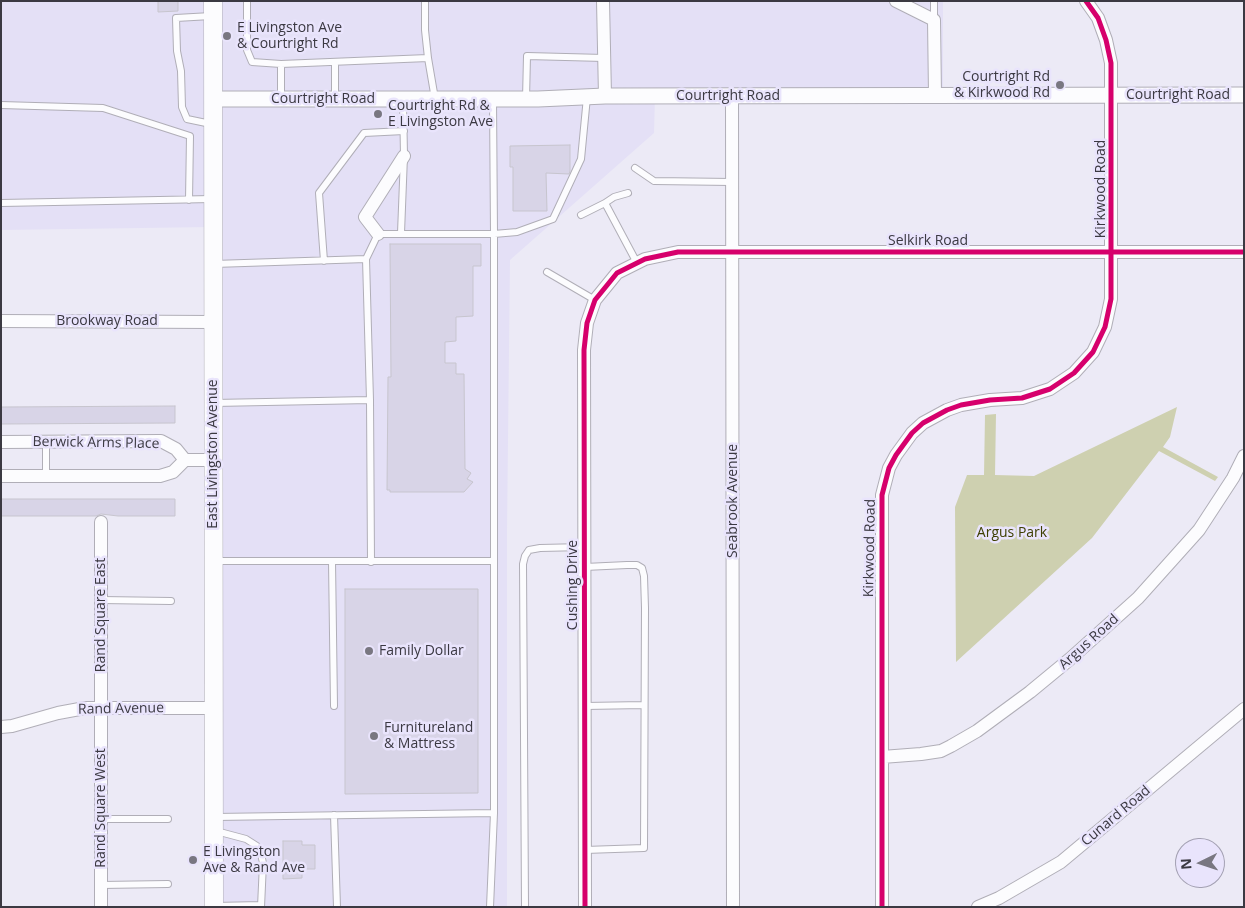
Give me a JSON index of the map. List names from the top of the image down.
{
  "streets": {
    "main road": ["East Livingston Avenue"],
    "street": [
      "Courtright Road",
      "Kirkwood Road",
      "Selkirk Road",
      "Brookway Road",
      "Berwick Arms Place",
      "Seabrook Avenue",
      "Cushing Drive",
      "Rand Square East",
      "Argus Road",
      "Rand Avenue",
      "Rand Square West",
      "Cunard Road"
    ]
  },
  "crossings": [
    ["Courtright Road", "Kirkwood Road"],
    ["Courtright Road", "East Livingston Avenue"],
    ["Courtright Road", "Seabrook Avenue"],
    ["Kirkwood Road", "Selkirk Road"],
    ["Kirkwood Road", "Argus Road"],
    ["Selkirk Road", "Seabrook Avenue"],
    ["Selkirk Road", "Cushing Drive"],
    ["Brookway Road", "East Livingston Avenue"],
    ["East Livingston Avenue", "Rand Avenue"],
    ["Rand Square East", "Rand Avenue"],
    ["Rand Square East", "Rand Square West"],
    ["Rand Avenue", "Rand Square West"]
  ],
  "parks": ["Argus Park"],
  "places": [
    "E Livingston Ave & Courtright Rd",
    "Courtright Rd & Kirkwood Rd",
    "Courtright Rd & E Livingston Ave",
    "Family Dollar",
    "Furnitureland & Mattress",
    "E Livingston Ave & Rand Ave"
  ],
  "north": "left"
}
